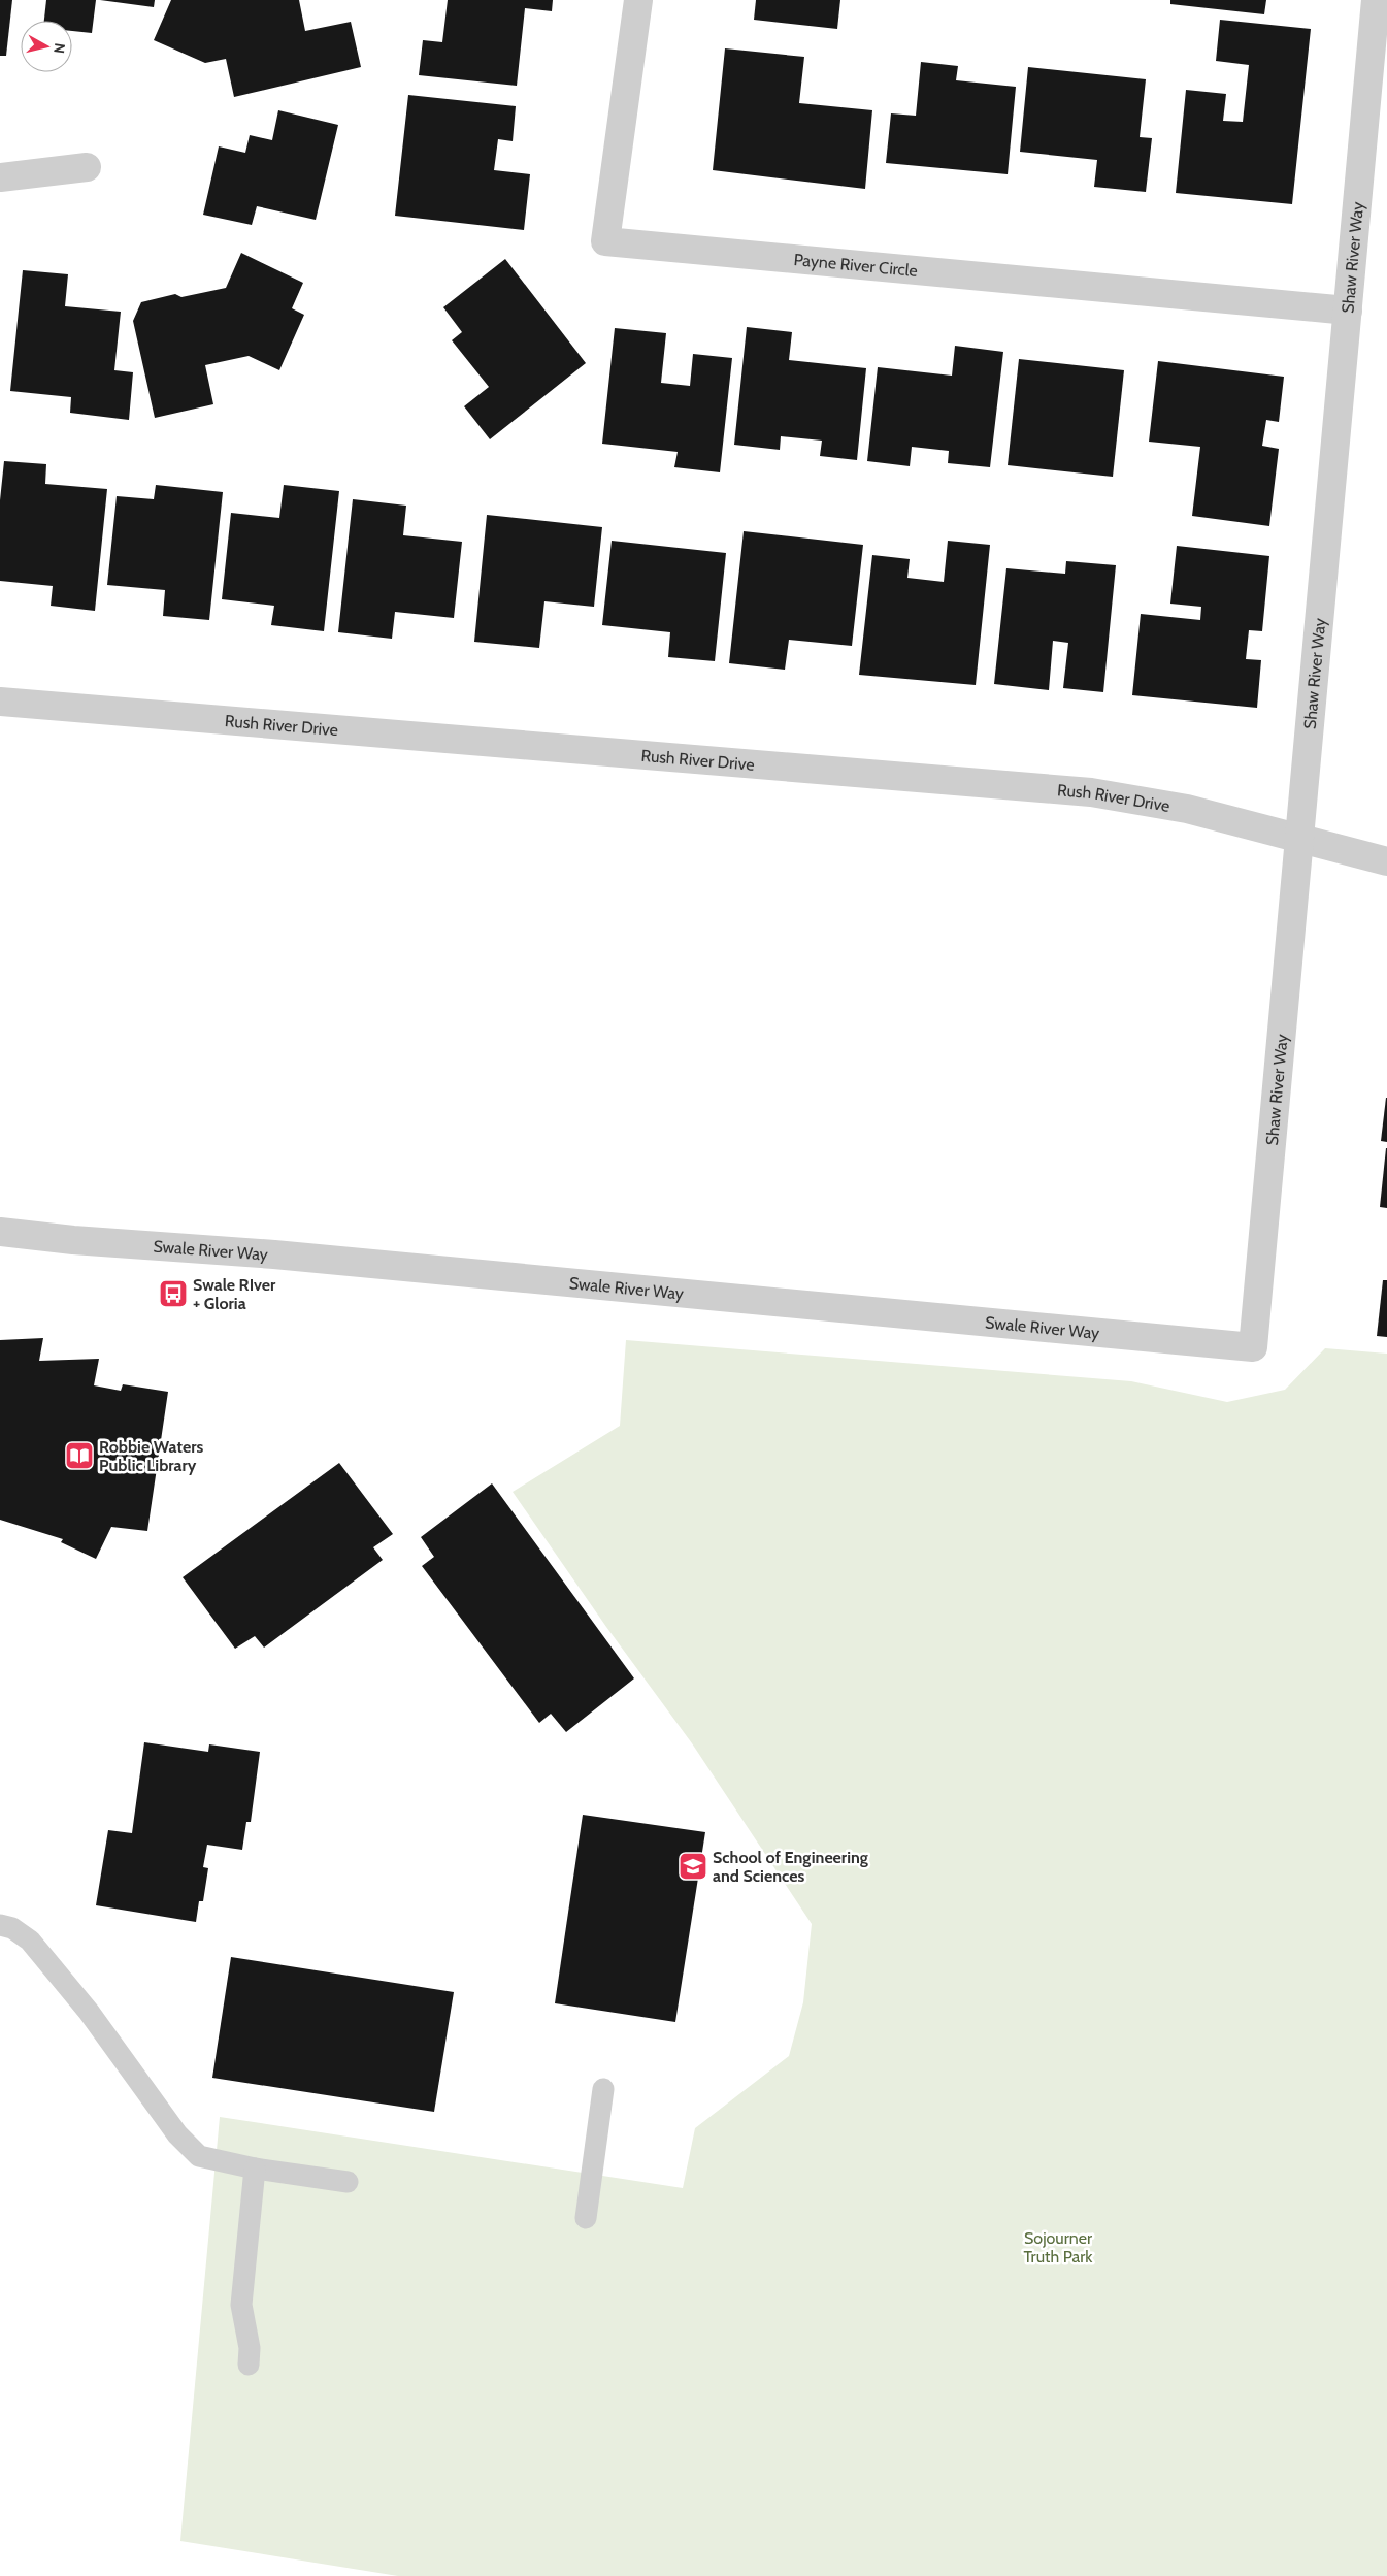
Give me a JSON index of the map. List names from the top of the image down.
{
  "streets": {
    "street": [
      "Shaw River Way",
      "Payne River Circle",
      "Rush River Drive",
      "Swale River Way"
    ]
  },
  "crossings": [
    ["Shaw River Way", "Payne River Circle"],
    ["Shaw River Way", "Rush River Drive"],
    ["Shaw River Way", "Swale River Way"]
  ],
  "parks": ["Sojourner Truth Park"],
  "places": {
    "bus stop": ["Swale RIver + Gloria"],
    "library": ["Robbie Waters Public Library"],
    "school or university": ["School of Engineering and Sciences"]
  },
  "north": "right"
}
